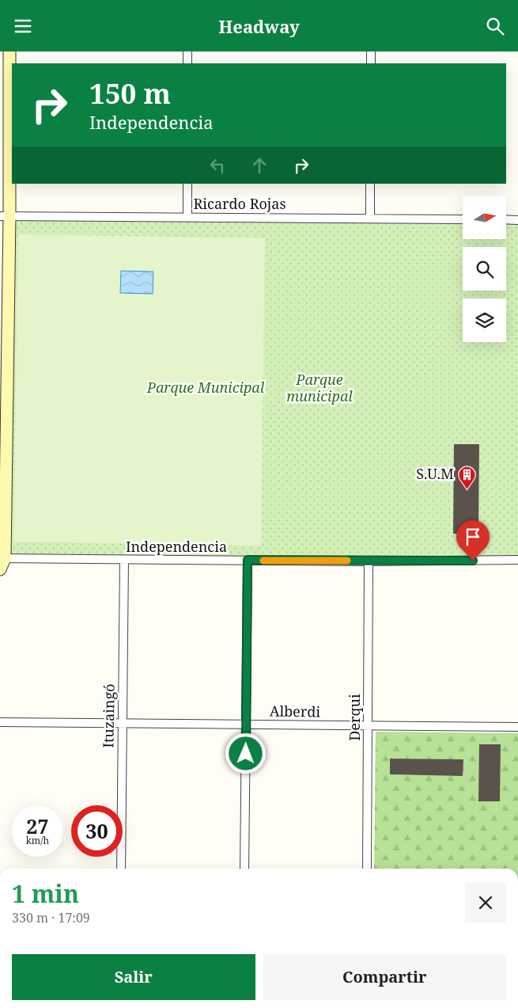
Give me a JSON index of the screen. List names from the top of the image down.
{
  "streets": {
    "street": [
      "Ricardo Rojas",
      "Independencia",
      "Alberdi",
      "Ituzaingó",
      "Derqui"
    ]
  },
  "crossings": [
    ["Independencia", "Ituzaingó"],
    ["Independencia", "Derqui"],
    ["Alberdi", "Ituzaingó"],
    ["Alberdi", "Derqui"]
  ],
  "parks": ["Parque municipal", "Parque Municipal"],
  "places": {
    "building": ["S.U.M"]
  },
  "north": "right",
  "page": {
    "header": "Headway",
    "turn": ["150 m", "Independencia"],
    "speed": "27 km/h",
    "limit": "30",
    "heading": ["1 min", "330 m · 17:09"],
    "buttons": ["Salir", "Compartir"]
  }
}
